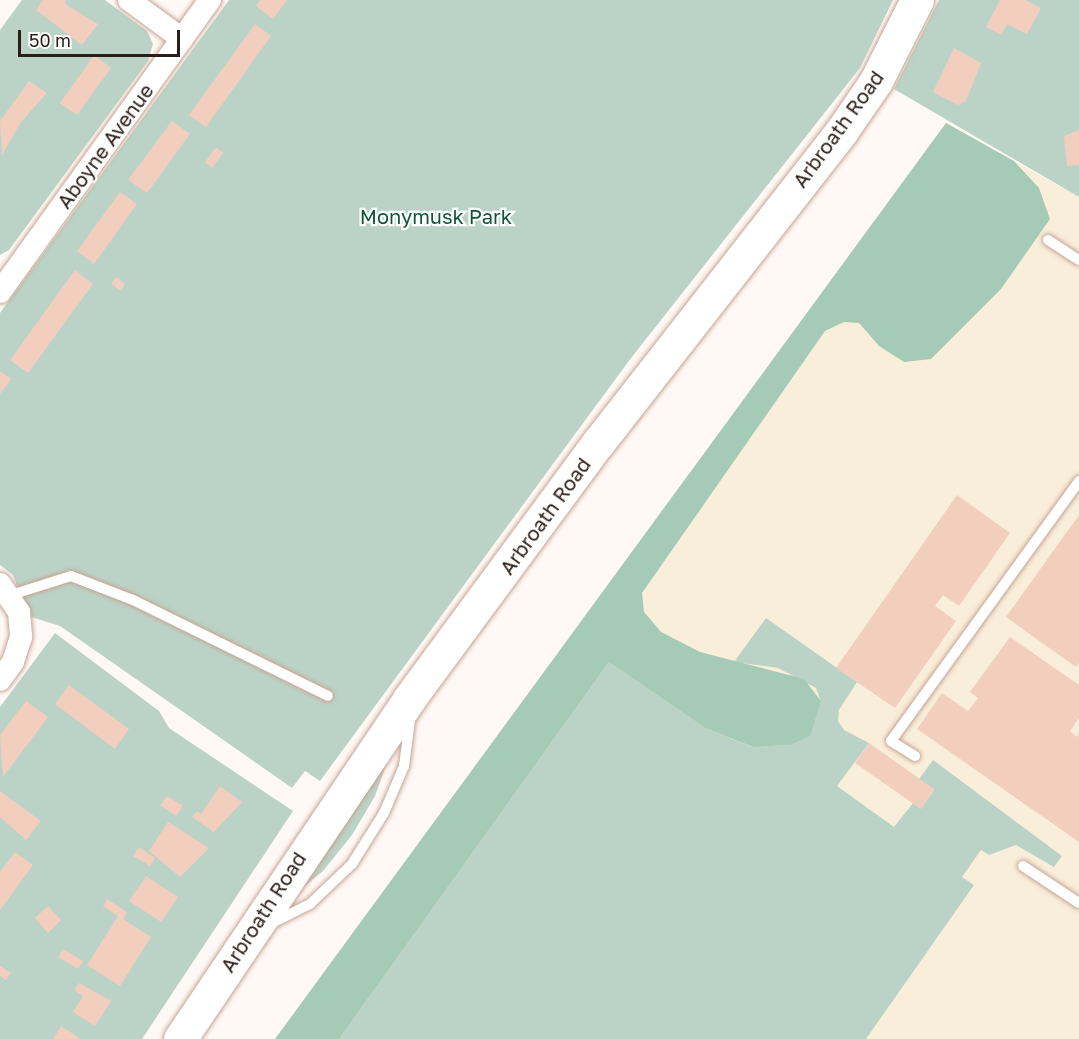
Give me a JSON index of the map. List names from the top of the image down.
{
  "streets": {
    "main road": ["Arbroath Road"],
    "street": ["Aboyne Avenue"]
  },
  "parks": ["Monymusk Park"],
  "scale_bar": "50 m"
}
